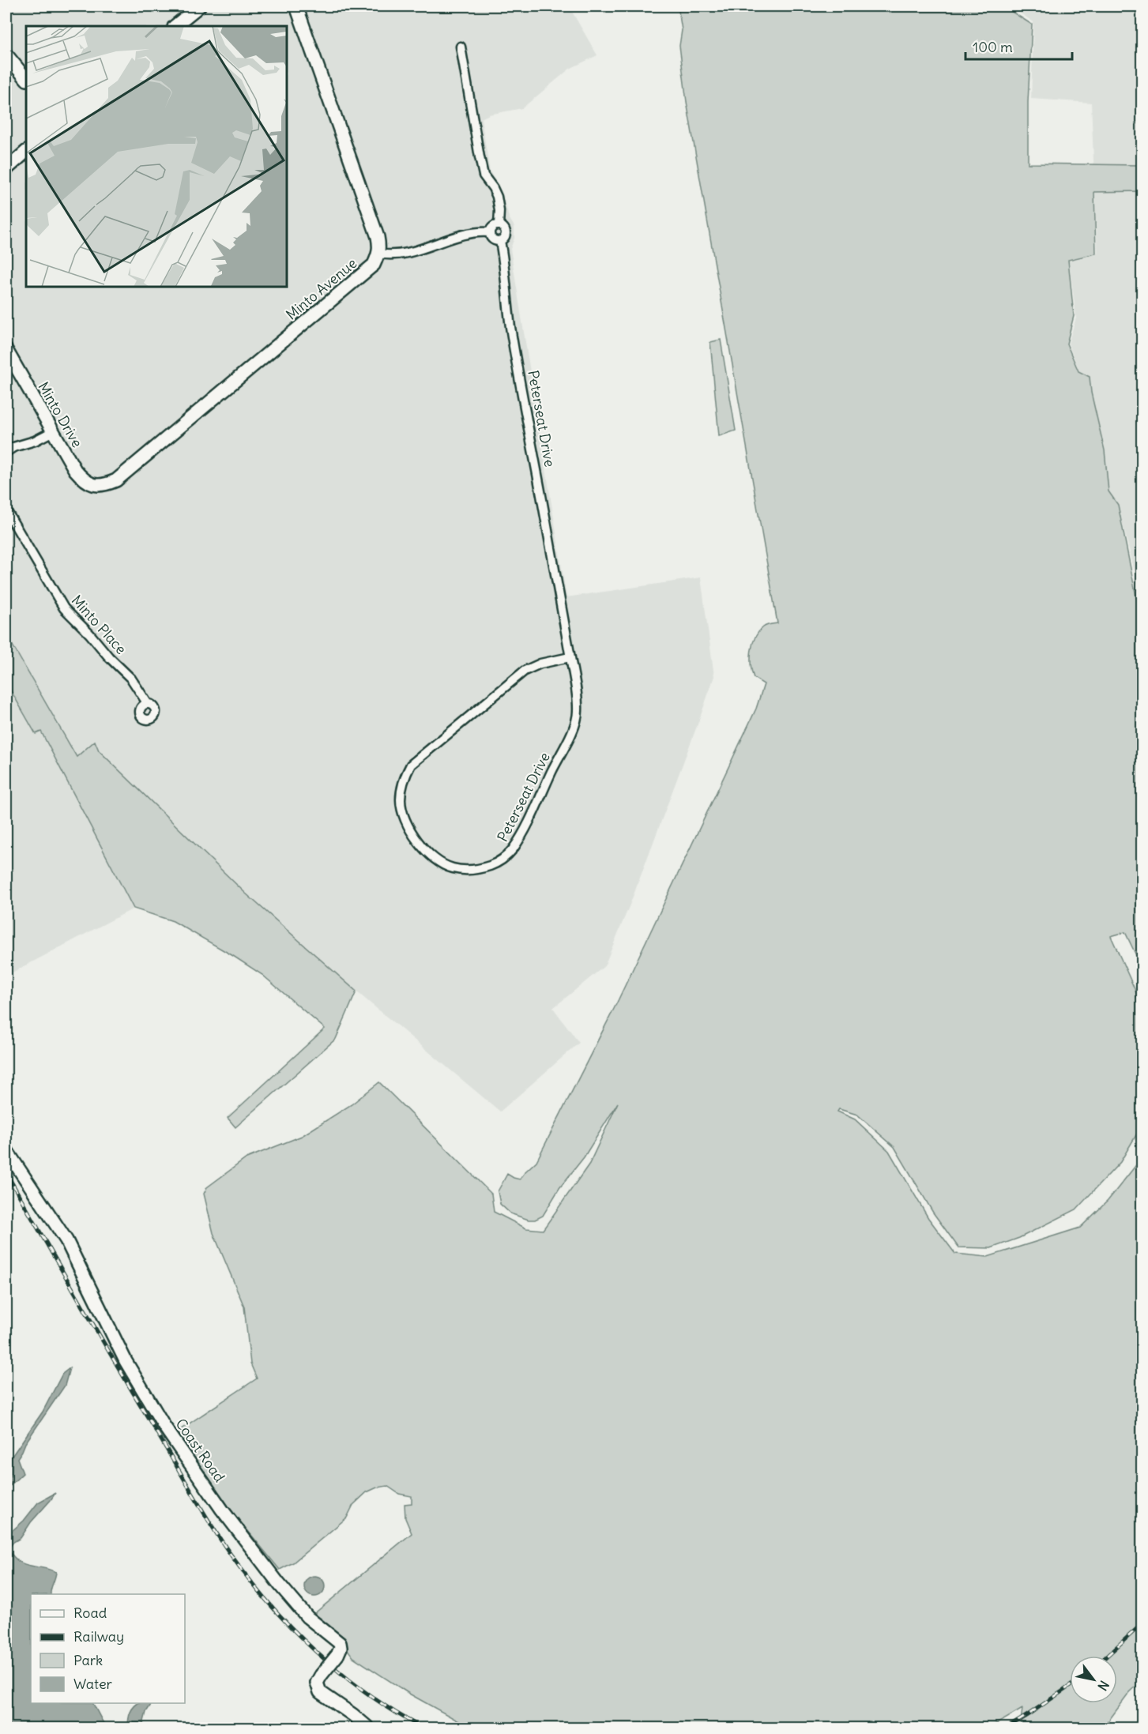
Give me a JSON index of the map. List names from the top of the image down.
{
  "streets": {
    "street": [
      "Minto Avenue",
      "Minto Drive",
      "Peterseat Drive",
      "Minto Place",
      "Coast Road"
    ]
  },
  "crossings": [
    ["Minto Avenue", "Minto Drive"]
  ],
  "legend": [
    "Road",
    "Railway",
    "Park",
    "Water"
  ],
  "scale_bar": "100 m",
  "north": "bottom right"
}
